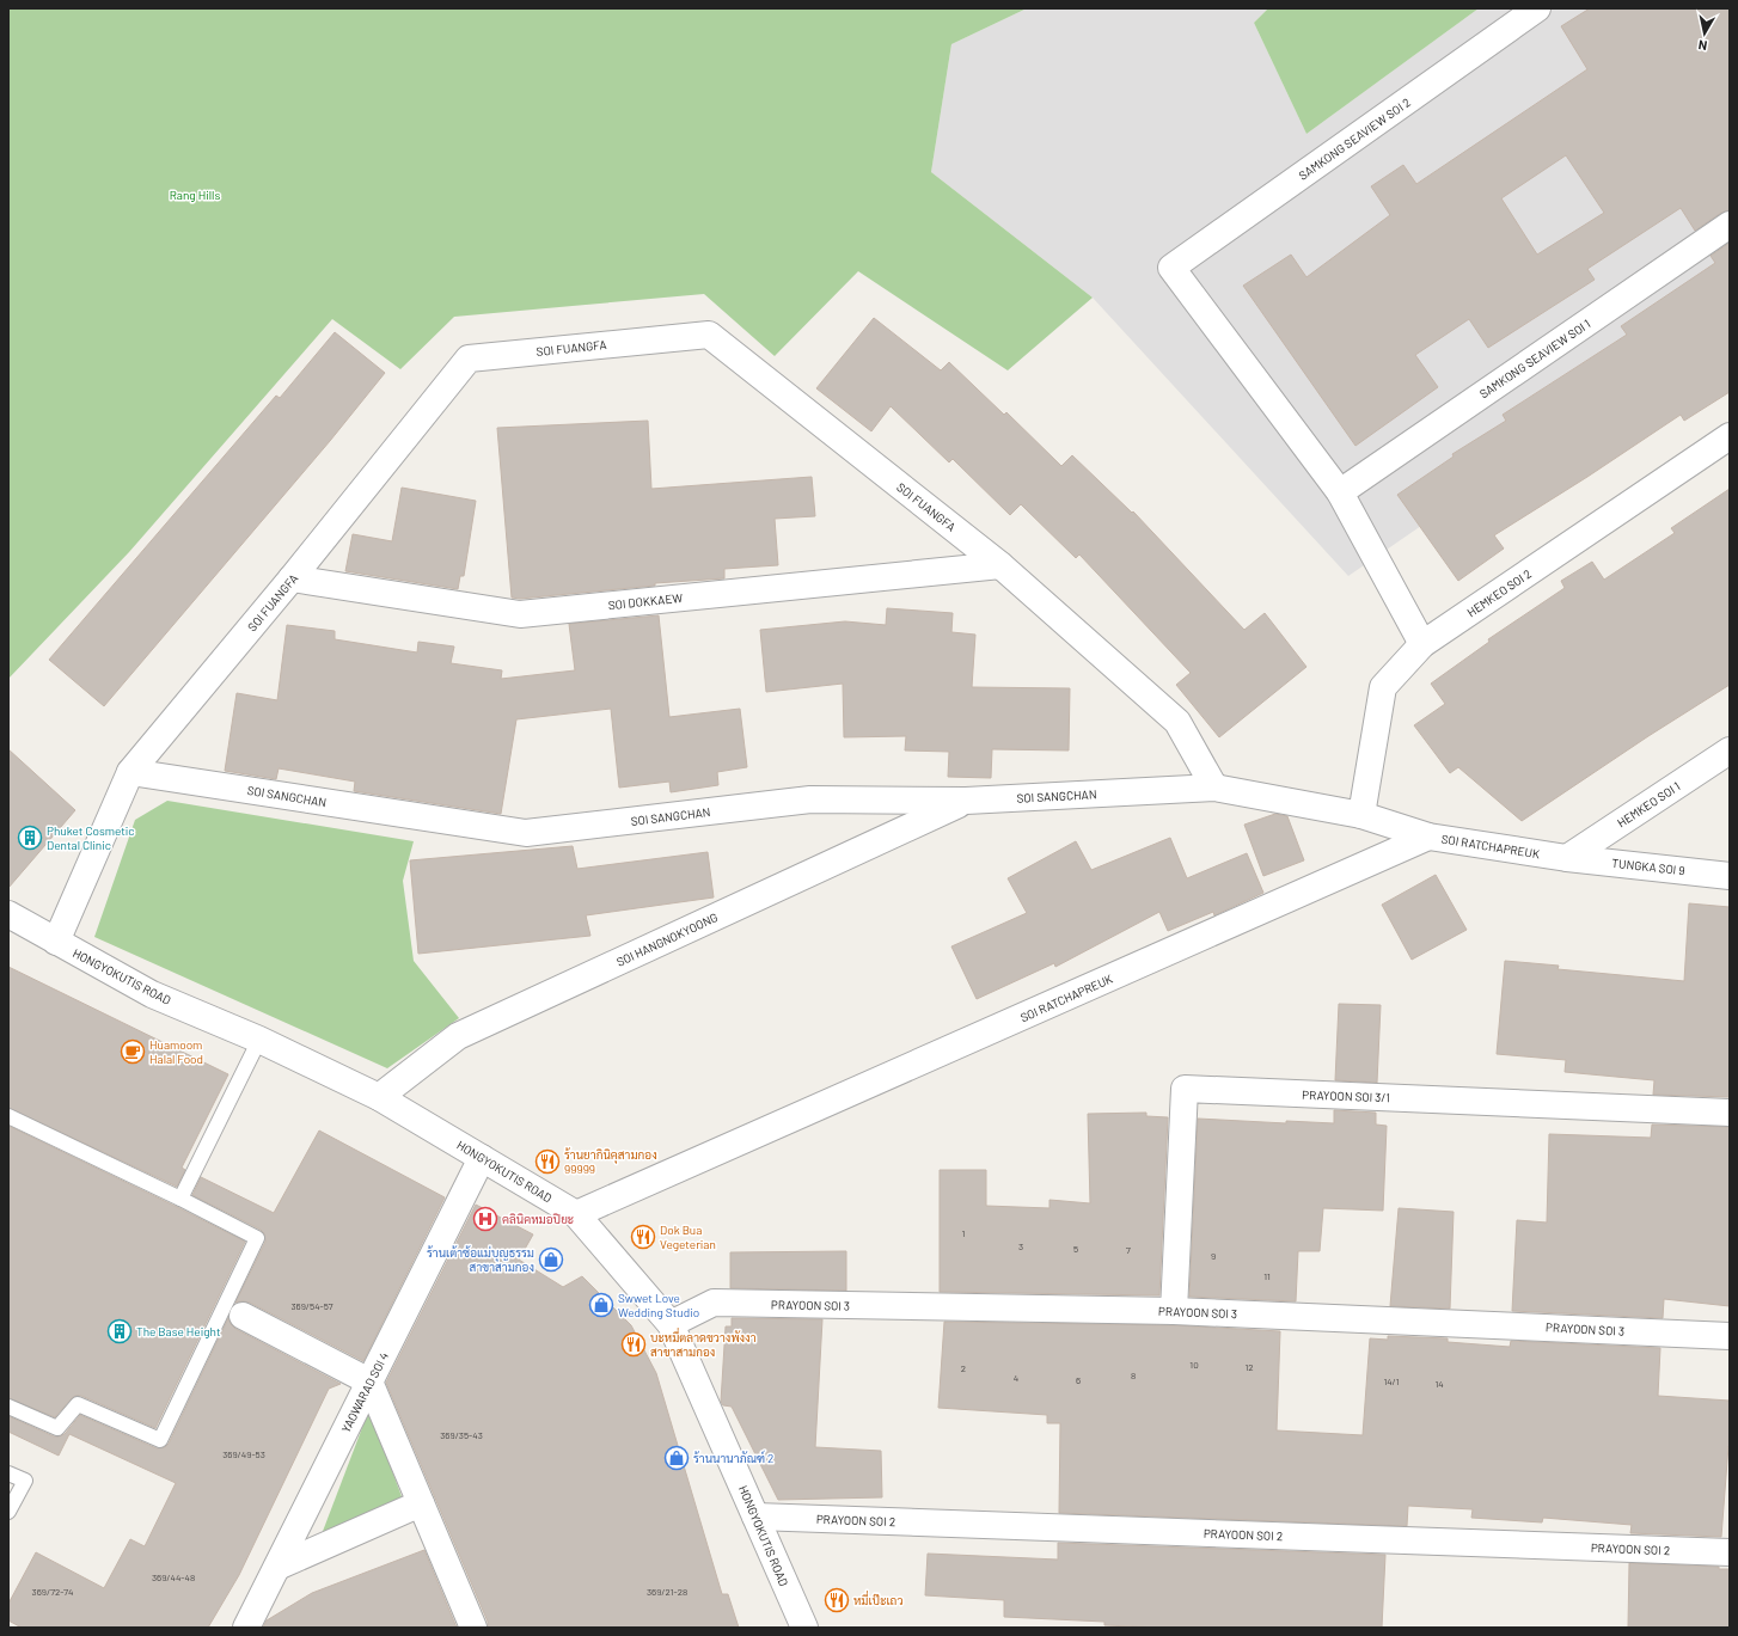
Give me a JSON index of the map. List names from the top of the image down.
{
  "streets": {
    "street": [
      "SAMKONG SEAVIEW SOI 2",
      "SOI FUANGFA",
      "SAMKONG SEAVIEW SOI 1",
      "HEMKEO SOI 2",
      "SOI DOKKAEW",
      "SOI SANGCHAN",
      "HEMKEO SOI 1",
      "SOI RATCHAPREUK",
      "TUNGKA SOI 9",
      "SOI HANGNOKYOONG",
      "HONGYOKUTIS ROAD",
      "PRAYOON SOI 3/1",
      "PRAYOON SOI 3",
      "YAOWARAD SOI 4",
      "PRAYOON SOI 2"
    ]
  },
  "crossings": [
    ["SAMKONG SEAVIEW SOI 2", "SAMKONG SEAVIEW SOI 1"],
    ["SOI FUANGFA", "SOI DOKKAEW"],
    ["SOI FUANGFA", "SOI SANGCHAN"],
    ["SOI FUANGFA", "HONGYOKUTIS ROAD"],
    ["HEMKEO SOI 2", "SOI SANGCHAN"],
    ["SOI SANGCHAN", "SOI RATCHAPREUK"],
    ["SOI SANGCHAN", "SOI HANGNOKYOONG"],
    ["HEMKEO SOI 1", "SOI RATCHAPREUK"],
    ["HEMKEO SOI 1", "TUNGKA SOI 9"],
    ["SOI RATCHAPREUK", "TUNGKA SOI 9"],
    ["SOI RATCHAPREUK", "HONGYOKUTIS ROAD"],
    ["SOI HANGNOKYOONG", "HONGYOKUTIS ROAD"],
    ["HONGYOKUTIS ROAD", "PRAYOON SOI 3"],
    ["HONGYOKUTIS ROAD", "YAOWARAD SOI 4"],
    ["HONGYOKUTIS ROAD", "PRAYOON SOI 2"],
    ["PRAYOON SOI 3/1", "PRAYOON SOI 3"]
  ],
  "parks": ["Rang Hills"],
  "places": {
    "building": ["Phuket Cosmetic Dental Clinic", "The Base Height"],
    "cafe": ["Huamoom Halal Food"],
    "restaurant": [
      "ร้านยากินิคุสามกอง 99999",
      "Dok Bua Vegeterian",
      "บะหมี่ตลาดขวางพังงา สาขาสามกอง",
      "หมี่เป๊ะเถว"
    ],
    "hospital": ["คลินิคหมอปิยะ"],
    "shop": ["ร้านเต้าซ้อแม่บุญธรรม สาขาสามกอง", "Swwet Love Wedding Studio", "ร้านนานาภัณฑ์ 2"]
  },
  "house_numbers": [
    "1",
    "3",
    "5",
    "7",
    "9",
    "11",
    "369/54-57",
    "10",
    "12",
    "2",
    "8",
    "4",
    "6",
    "14/1",
    "14",
    "369/35-43",
    "369/49-53",
    "369/44-48",
    "369/72-74",
    "369/21-28"
  ],
  "north": "bottom"
}
